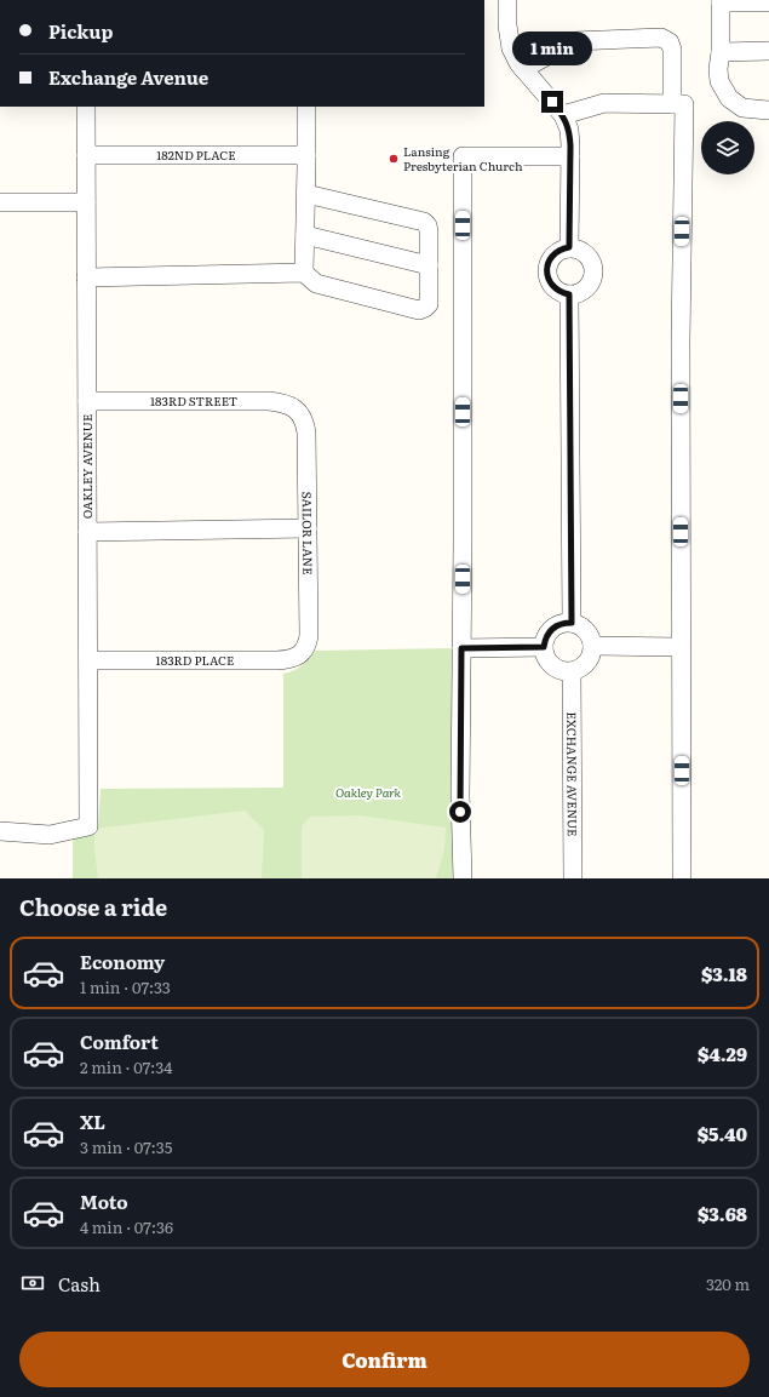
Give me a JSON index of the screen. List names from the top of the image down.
{
  "streets": {
    "street": [
      "182ND PLACE",
      "183RD STREET",
      "OAKLEY AVENUE",
      "SAILOR LANE",
      "183RD PLACE",
      "EXCHANGE AVENUE"
    ]
  },
  "crossings": [
    ["182ND PLACE", "OAKLEY AVENUE"],
    ["183RD STREET", "OAKLEY AVENUE"],
    ["183RD STREET", "SAILOR LANE"],
    ["OAKLEY AVENUE", "183RD PLACE"],
    ["SAILOR LANE", "183RD PLACE"]
  ],
  "parks": ["Oakley Park"],
  "places": ["Lansing Presbyterian Church"],
  "page": {
    "banner": ["Pickup", "Exchange Avenue"],
    "bubble": "1 min",
    "heading": "Choose a ride",
    "list": [
      {
        "name": "Economy",
        "note": "1 min · 07:33",
        "value": "$3.18"
      },
      {
        "name": "Comfort",
        "note": "2 min · 07:34",
        "value": "$4.29"
      },
      {
        "name": "XL",
        "note": "3 min · 07:35",
        "value": "$5.40"
      },
      {
        "name": "Moto",
        "note": "4 min · 07:36",
        "value": "$3.68"
      }
    ],
    "pay": ["Cash", "320 m"],
    "buttons": "Confirm"
  }
}
